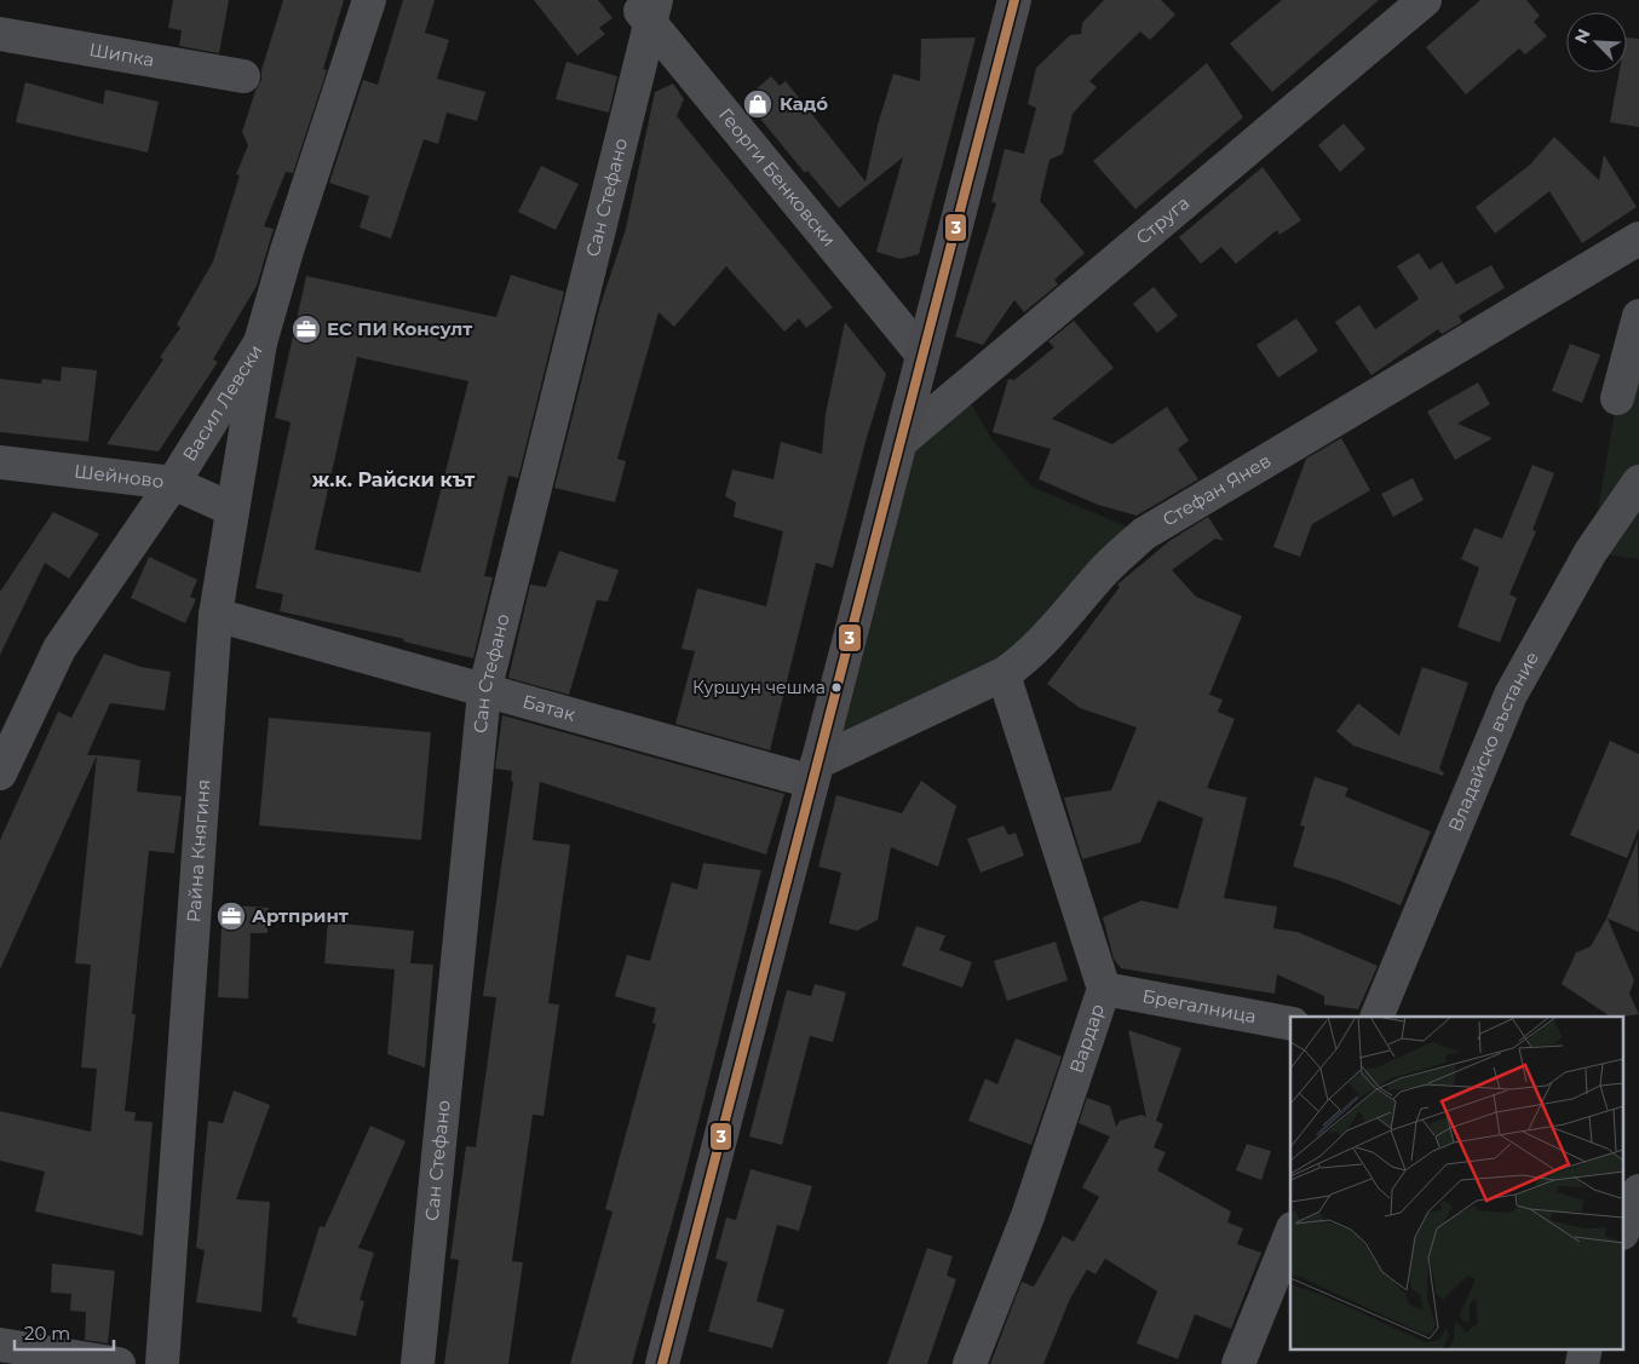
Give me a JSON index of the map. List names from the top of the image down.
{
  "streets": {
    "street": [
      "Шипка",
      "Георги Бенковски",
      "Сан Стефано",
      "Струга",
      "Васил Левски",
      "Шейново",
      "Стефан Янев",
      "Батак",
      "Владайско въстание",
      "Райна Княгиня",
      "Брегалница",
      "Вардар"
    ]
  },
  "crossings": [
    ["Георги Бенковски", "Сан Стефано"],
    ["Сан Стефано", "Батак"],
    ["Васил Левски", "Шейново"],
    ["Васил Левски", "Райна Княгиня"],
    ["Шейново", "Райна Княгиня"],
    ["Стефан Янев", "Батак"],
    ["Стефан Янев", "Вардар"],
    ["Батак", "Райна Княгиня"],
    ["Брегалница", "Вардар"]
  ],
  "districts": ["ж.к. Райски кът"],
  "places": {
    "shop": ["Кадó"],
    "office": ["ЕС ПИ Консулт", "Артпринт"],
    "other": ["Куршун чешма"]
  },
  "lines": ["transit line 3"],
  "scale_bar": "20 m",
  "north": "top left"
}
